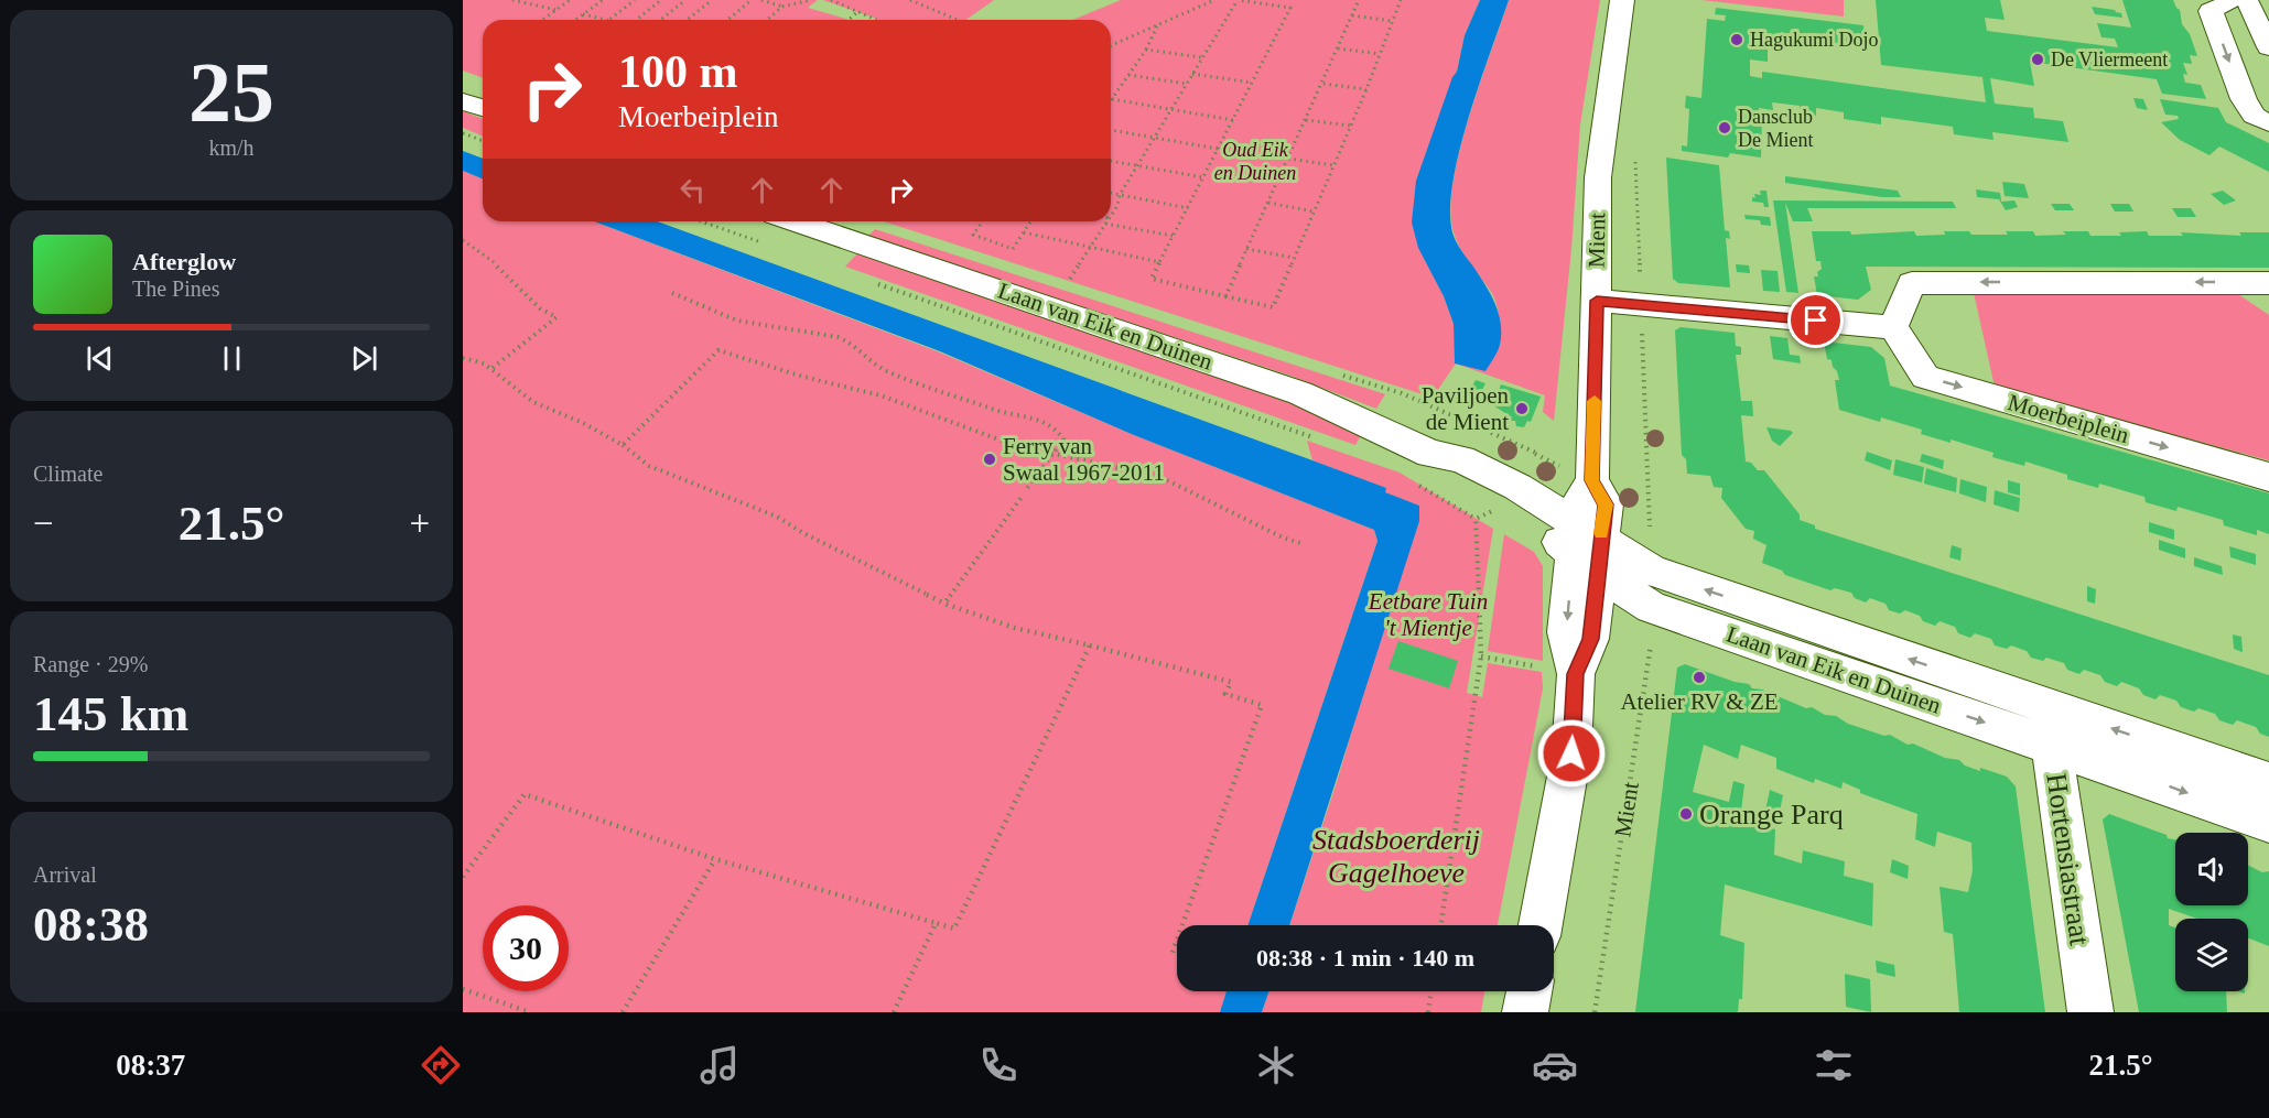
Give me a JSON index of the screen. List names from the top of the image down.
{
  "streets": {
    "street": [
      "Mient",
      "Laan van Eik en Duinen",
      "Moerbeiplein",
      "Hortensiastraat"
    ]
  },
  "crossings": [
    ["Mient", "Laan van Eik en Duinen"],
    ["Laan van Eik en Duinen", "Hortensiastraat"]
  ],
  "one_way": ["Moerbeiplein"],
  "parks": ["Oud Eik en Duinen", "Eetbare Tuin 't Mientje", "Stadsboerderij Gagelhoeve"],
  "places": [
    "Hagukumi Dojo",
    "De Vliermeent",
    "Dansclub De Mient",
    "Paviljoen de Mient",
    "Ferry van Swaal 1967-2011",
    "Atelier RV & ZE",
    "Orange Parq"
  ],
  "page": {
    "tile": [
      ["25", "km/h"],
      "Climate",
      ["Range · 29%", "145 km"],
      ["Arrival", "08:38"]
    ],
    "turn": ["100 m", "Moerbeiplein"],
    "song": ["Afterglow", "The Pines"],
    "heat": ["−", "21.5°", "+"],
    "limit": "30",
    "trip": "08:38 · 1 min · 140 m",
    "tabs": ["08:37", "21.5°"]
  }
}
